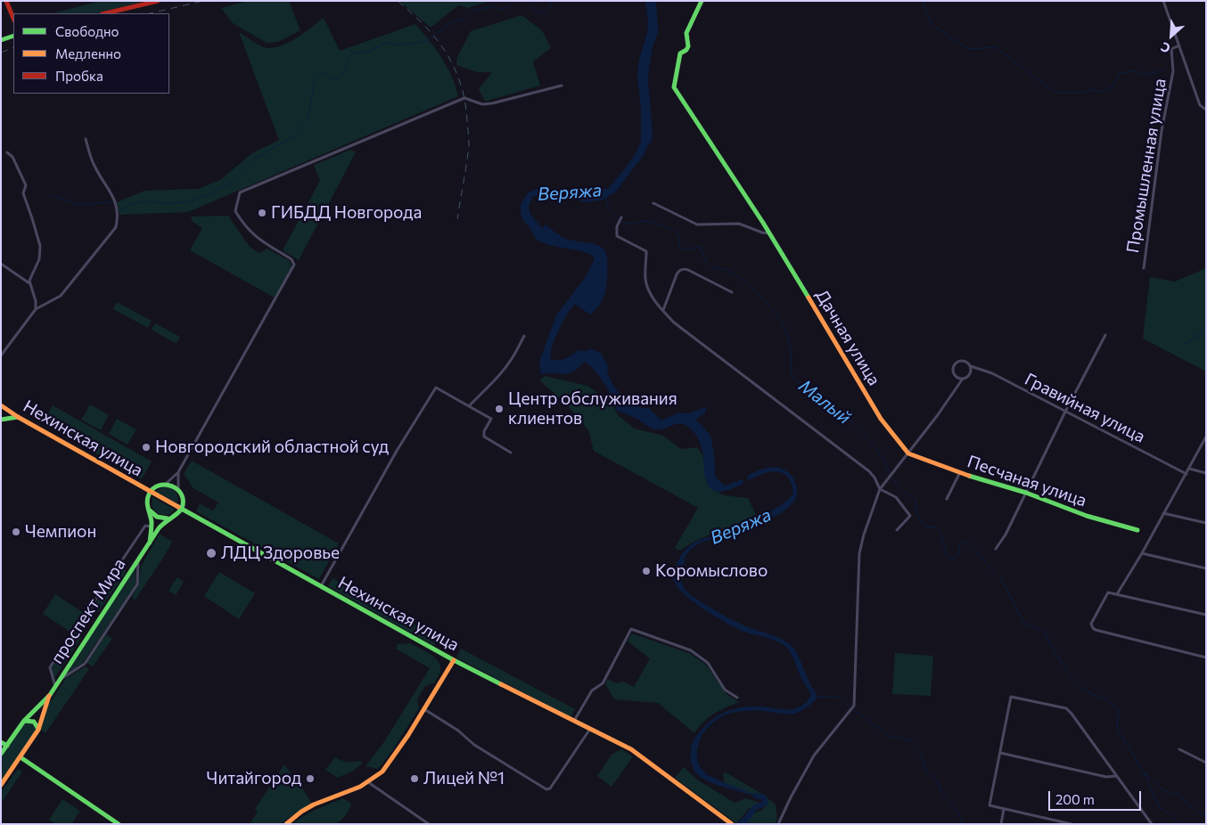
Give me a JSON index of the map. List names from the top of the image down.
{
  "streets": {
    "main road": [
      "Дачная улица",
      "Нехинская улица",
      "Песчаная улица",
      "проспект Мира"
    ],
    "street": ["Промышленная улица", "Гравийная улица"]
  },
  "crossings": [
    ["Дачная улица", "Песчаная улица"],
    ["Нехинская улица", "проспект Мира"]
  ],
  "water": ["Веряжа", "Малый"],
  "places": [
    "ГИБДД Новгорода",
    "Центр обслуживания клиентов",
    "Новгородский областной суд",
    "Чемпион",
    "ЛДЦ Здоровье",
    "Коромыслово",
    "Читайгород",
    "Лицей №1"
  ],
  "legend": ["Свободно", "Медленно", "Пробка"],
  "scale_bar": "200 m",
  "north": "bottom left"
}
